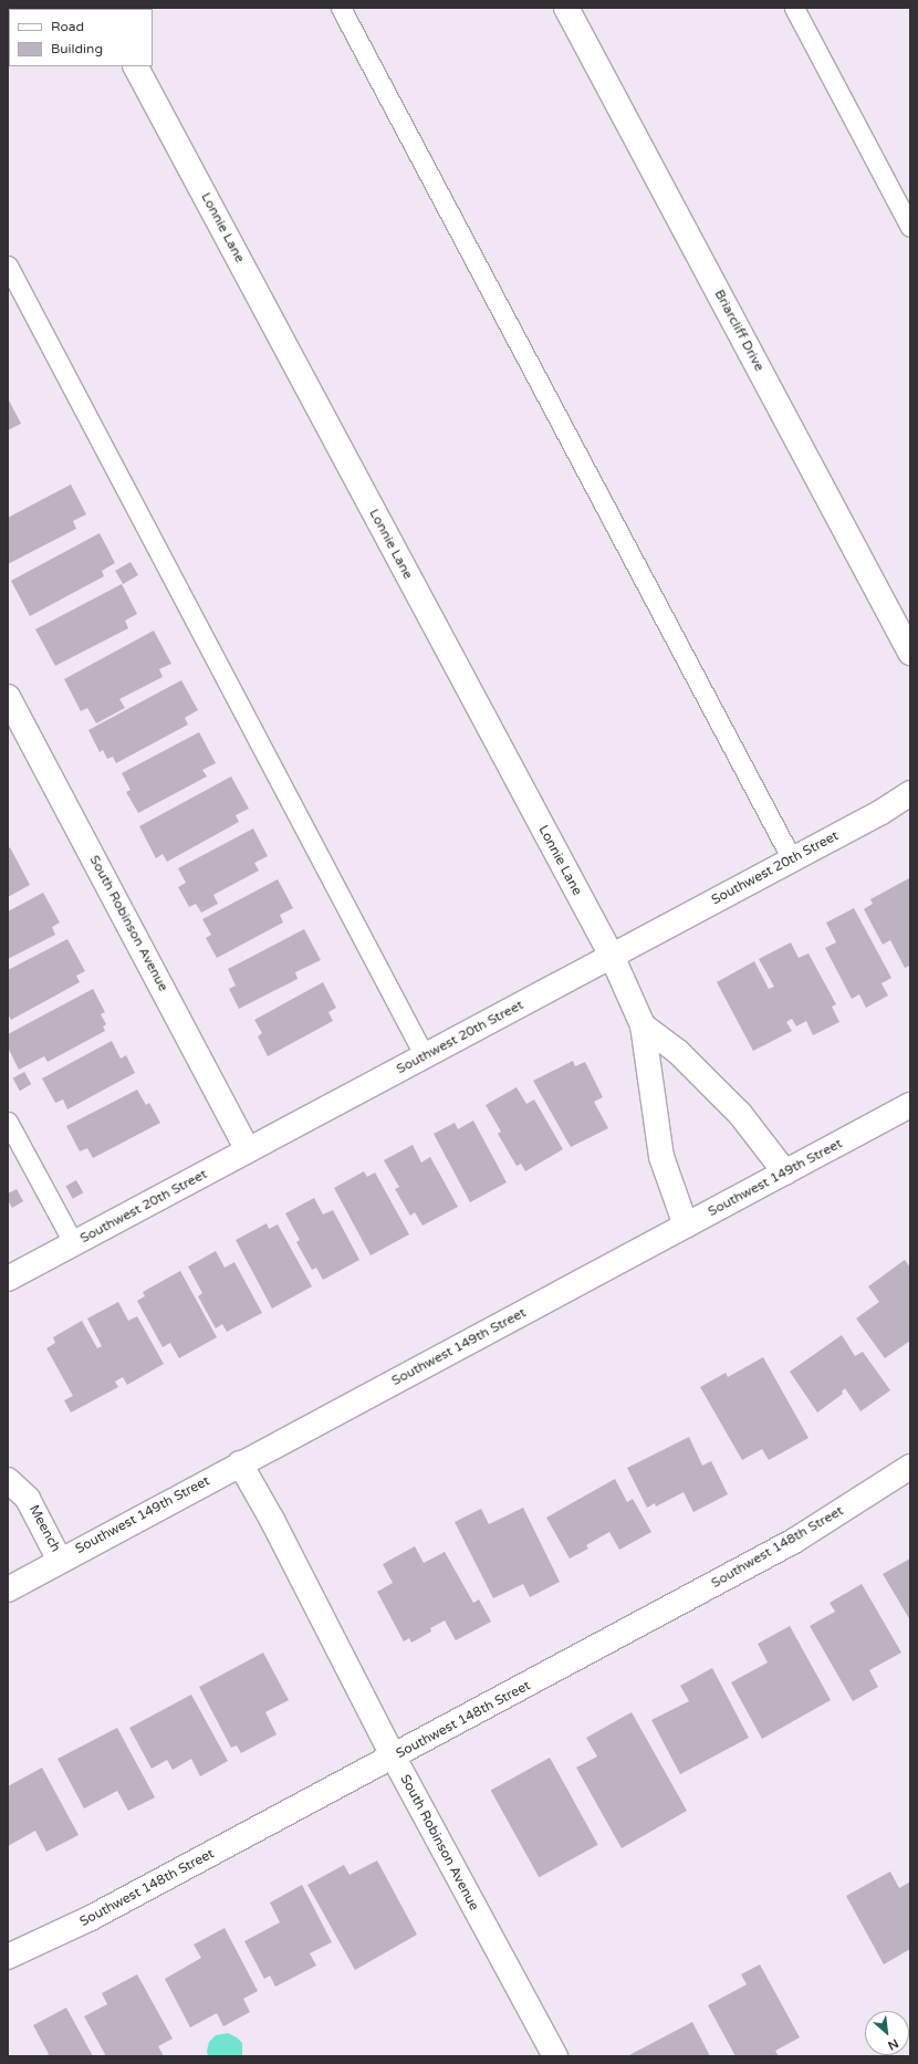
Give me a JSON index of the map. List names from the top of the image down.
{
  "streets": {
    "street": [
      "Lonnie Lane",
      "Briarcliff Drive",
      "Southwest 20th Street",
      "South Robinson Avenue",
      "Southwest 149th Street",
      "Meench",
      "Southwest 148th Street"
    ]
  },
  "crossings": [
    ["Lonnie Lane", "Southwest 20th Street"],
    ["Lonnie Lane", "Southwest 149th Street"],
    ["Southwest 20th Street", "South Robinson Avenue"],
    ["South Robinson Avenue", "Southwest 149th Street"],
    ["South Robinson Avenue", "Southwest 148th Street"],
    ["Southwest 149th Street", "Meench"]
  ],
  "legend": ["Road", "Building"],
  "north": "bottom right"
}
